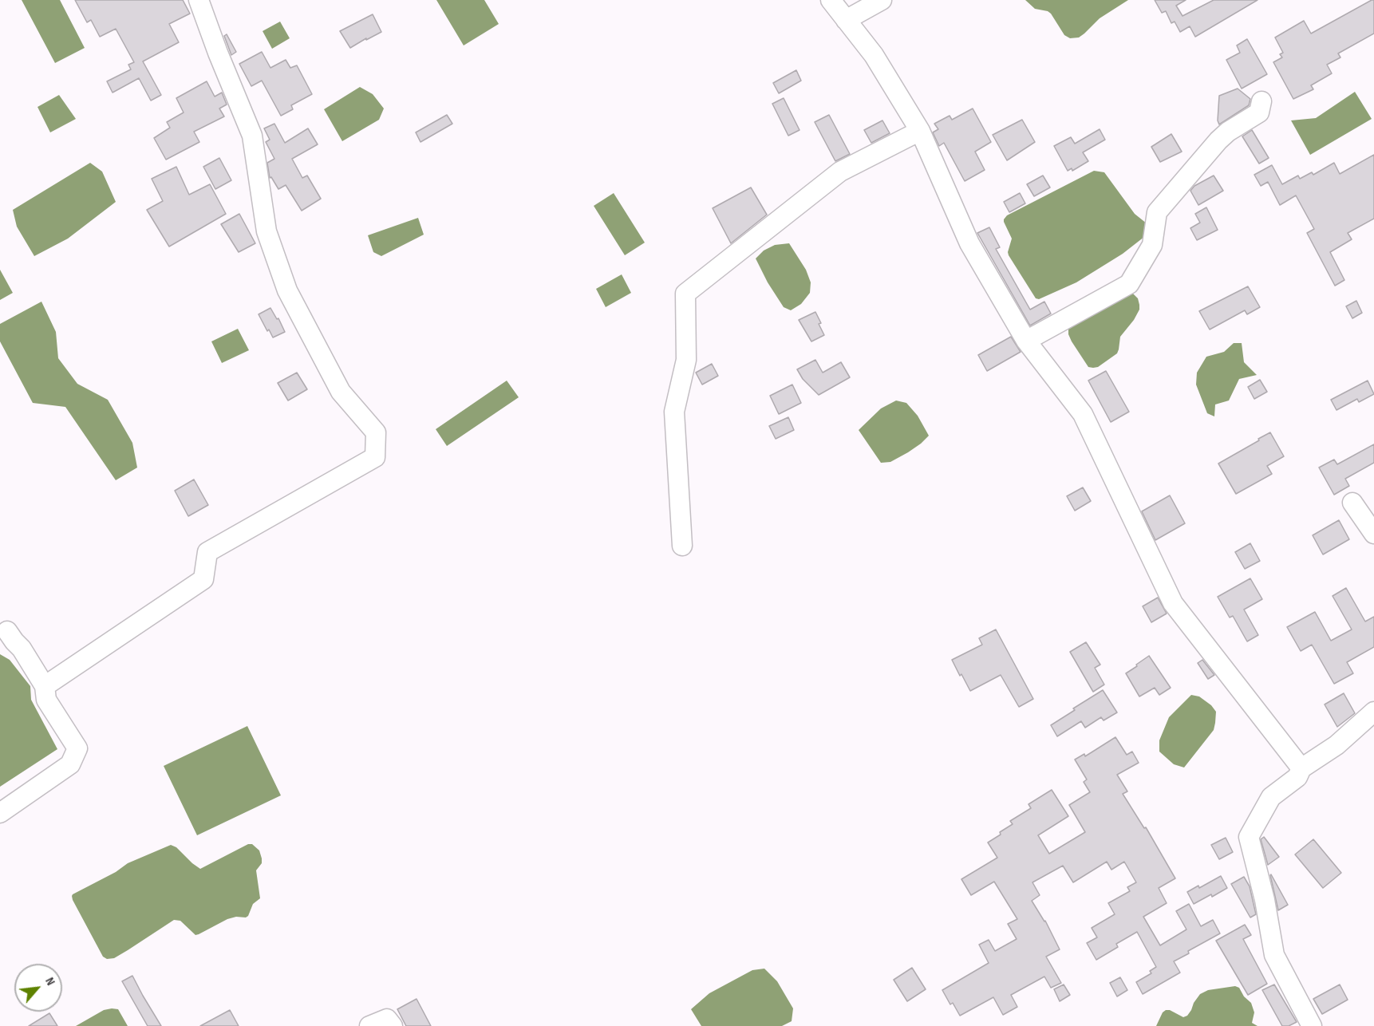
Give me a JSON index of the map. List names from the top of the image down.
{
  "north": "top right"
}
